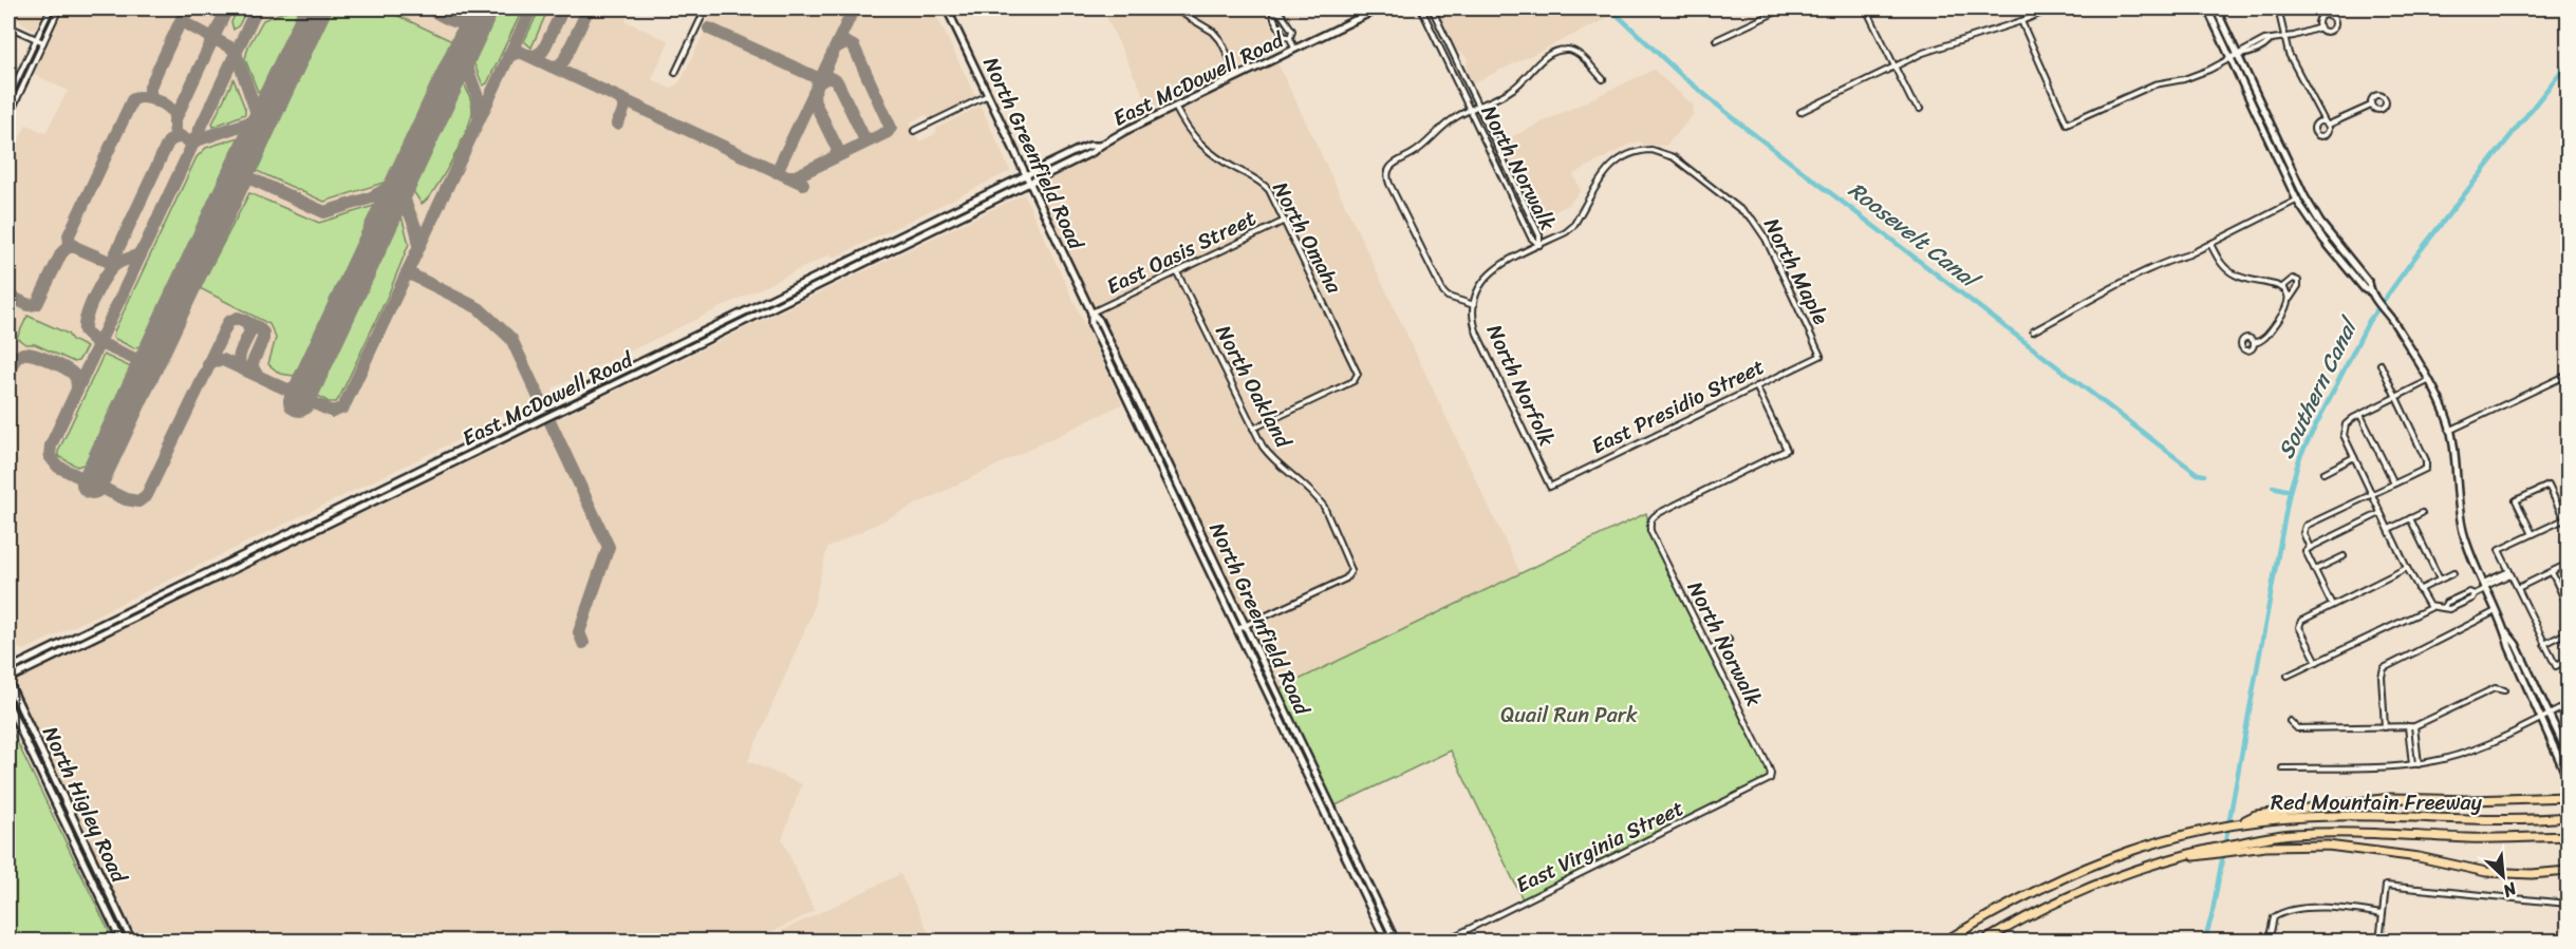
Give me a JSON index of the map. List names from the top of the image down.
{
  "streets": {
    "highway": ["Red Mountain Freeway"],
    "main road": ["East McDowell Road", "North Greenfield Road", "North Higley Road"],
    "street": [
      "North Norwalk",
      "North Omaha",
      "East Oasis Street",
      "North Maple",
      "North Norfolk",
      "North Oakland",
      "East Presidio Street",
      "East Virginia Street"
    ]
  },
  "crossings": [
    ["East McDowell Road", "North Greenfield Road"],
    ["East McDowell Road", "North Omaha"],
    ["East McDowell Road", "North Higley Road"],
    ["North Greenfield Road", "East Oasis Street"],
    ["North Greenfield Road", "North Oakland"],
    ["North Norwalk", "North Maple"],
    ["North Norwalk", "North Norfolk"],
    ["North Norwalk", "East Presidio Street"],
    ["North Norwalk", "East Virginia Street"],
    ["North Omaha", "East Oasis Street"],
    ["North Omaha", "North Oakland"],
    ["East Oasis Street", "North Oakland"],
    ["North Maple", "East Presidio Street"],
    ["North Norfolk", "East Presidio Street"]
  ],
  "water": ["Roosevelt Canal", "Southern Canal"],
  "parks": ["Quail Run Park"],
  "north": "bottom right"
}
